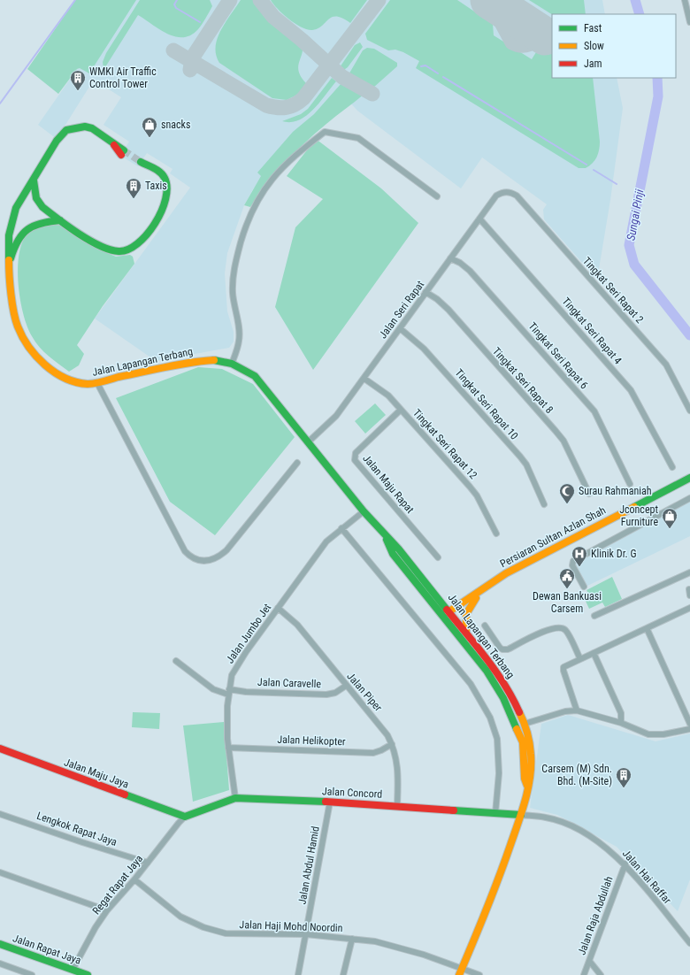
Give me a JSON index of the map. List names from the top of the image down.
{
  "streets": {
    "street": [
      "Tingkat Seri Rapat 2",
      "Jalan Seri Rapat",
      "Tingkat Seri Rapat 4",
      "Tingkat Seri Rapat 6",
      "Jalan Lapangan Terbang",
      "Tingkat Seri Rapat 8",
      "Tingkat Seri Rapat 10",
      "Tingkat Seri Rapat 12",
      "Jalan Maju Rapat",
      "Persiaran Sultan Azlan Shah",
      "Jalan Jumbo Jet",
      "Jalan Caravelle",
      "Jalan Piper",
      "Jalan Helikopter",
      "Jalan Maju Jaya",
      "Jalan Concord",
      "Lengkok Rapat Jaya",
      "Jalan Abdul Hamid",
      "Jalan Hai Raffar",
      "Regat Rapat Jaya",
      "Jalan Raja Abdullah",
      "Jalan Haji Mohd Noordin",
      "Jalan Rapat Jaya"
    ]
  },
  "crossings": [
    ["Tingkat Seri Rapat 2", "Jalan Seri Rapat"],
    ["Jalan Seri Rapat", "Tingkat Seri Rapat 4"],
    ["Jalan Seri Rapat", "Tingkat Seri Rapat 6"],
    ["Jalan Seri Rapat", "Jalan Lapangan Terbang"],
    ["Jalan Seri Rapat", "Tingkat Seri Rapat 8"],
    ["Jalan Seri Rapat", "Tingkat Seri Rapat 10"],
    ["Jalan Seri Rapat", "Tingkat Seri Rapat 12"],
    ["Jalan Lapangan Terbang", "Persiaran Sultan Azlan Shah"],
    ["Jalan Lapangan Terbang", "Jalan Jumbo Jet"],
    ["Jalan Lapangan Terbang", "Jalan Concord"],
    ["Jalan Lapangan Terbang", "Jalan Hai Raffar"],
    ["Jalan Lapangan Terbang", "Jalan Haji Mohd Noordin"],
    ["Tingkat Seri Rapat 12", "Jalan Maju Rapat"],
    ["Jalan Jumbo Jet", "Jalan Caravelle"],
    ["Jalan Jumbo Jet", "Jalan Piper"],
    ["Jalan Jumbo Jet", "Jalan Helikopter"],
    ["Jalan Jumbo Jet", "Jalan Concord"],
    ["Jalan Caravelle", "Jalan Piper"],
    ["Jalan Piper", "Jalan Helikopter"],
    ["Jalan Piper", "Jalan Concord"],
    ["Jalan Maju Jaya", "Jalan Concord"],
    ["Jalan Maju Jaya", "Regat Rapat Jaya"],
    ["Jalan Concord", "Jalan Abdul Hamid"],
    ["Jalan Concord", "Jalan Hai Raffar"],
    ["Jalan Concord", "Regat Rapat Jaya"],
    ["Lengkok Rapat Jaya", "Regat Rapat Jaya"],
    ["Jalan Abdul Hamid", "Jalan Haji Mohd Noordin"],
    ["Jalan Hai Raffar", "Jalan Raja Abdullah"],
    ["Regat Rapat Jaya", "Jalan Haji Mohd Noordin"],
    ["Regat Rapat Jaya", "Jalan Rapat Jaya"]
  ],
  "water": ["Sungai Pinji"],
  "places": {
    "building": ["WMKI Air Traffic Control Tower", "Taxis", "Carsem (M) Sdn. Bhd. (M-Site)"],
    "shop": ["snacks", "Jconcept Furniture"],
    "mosque": ["Surau Rahmaniah"],
    "hospital": ["Klinik Dr. G"],
    "public building": ["Dewan Bankuasi Carsem"]
  },
  "legend": ["Fast", "Slow", "Jam"]
}
